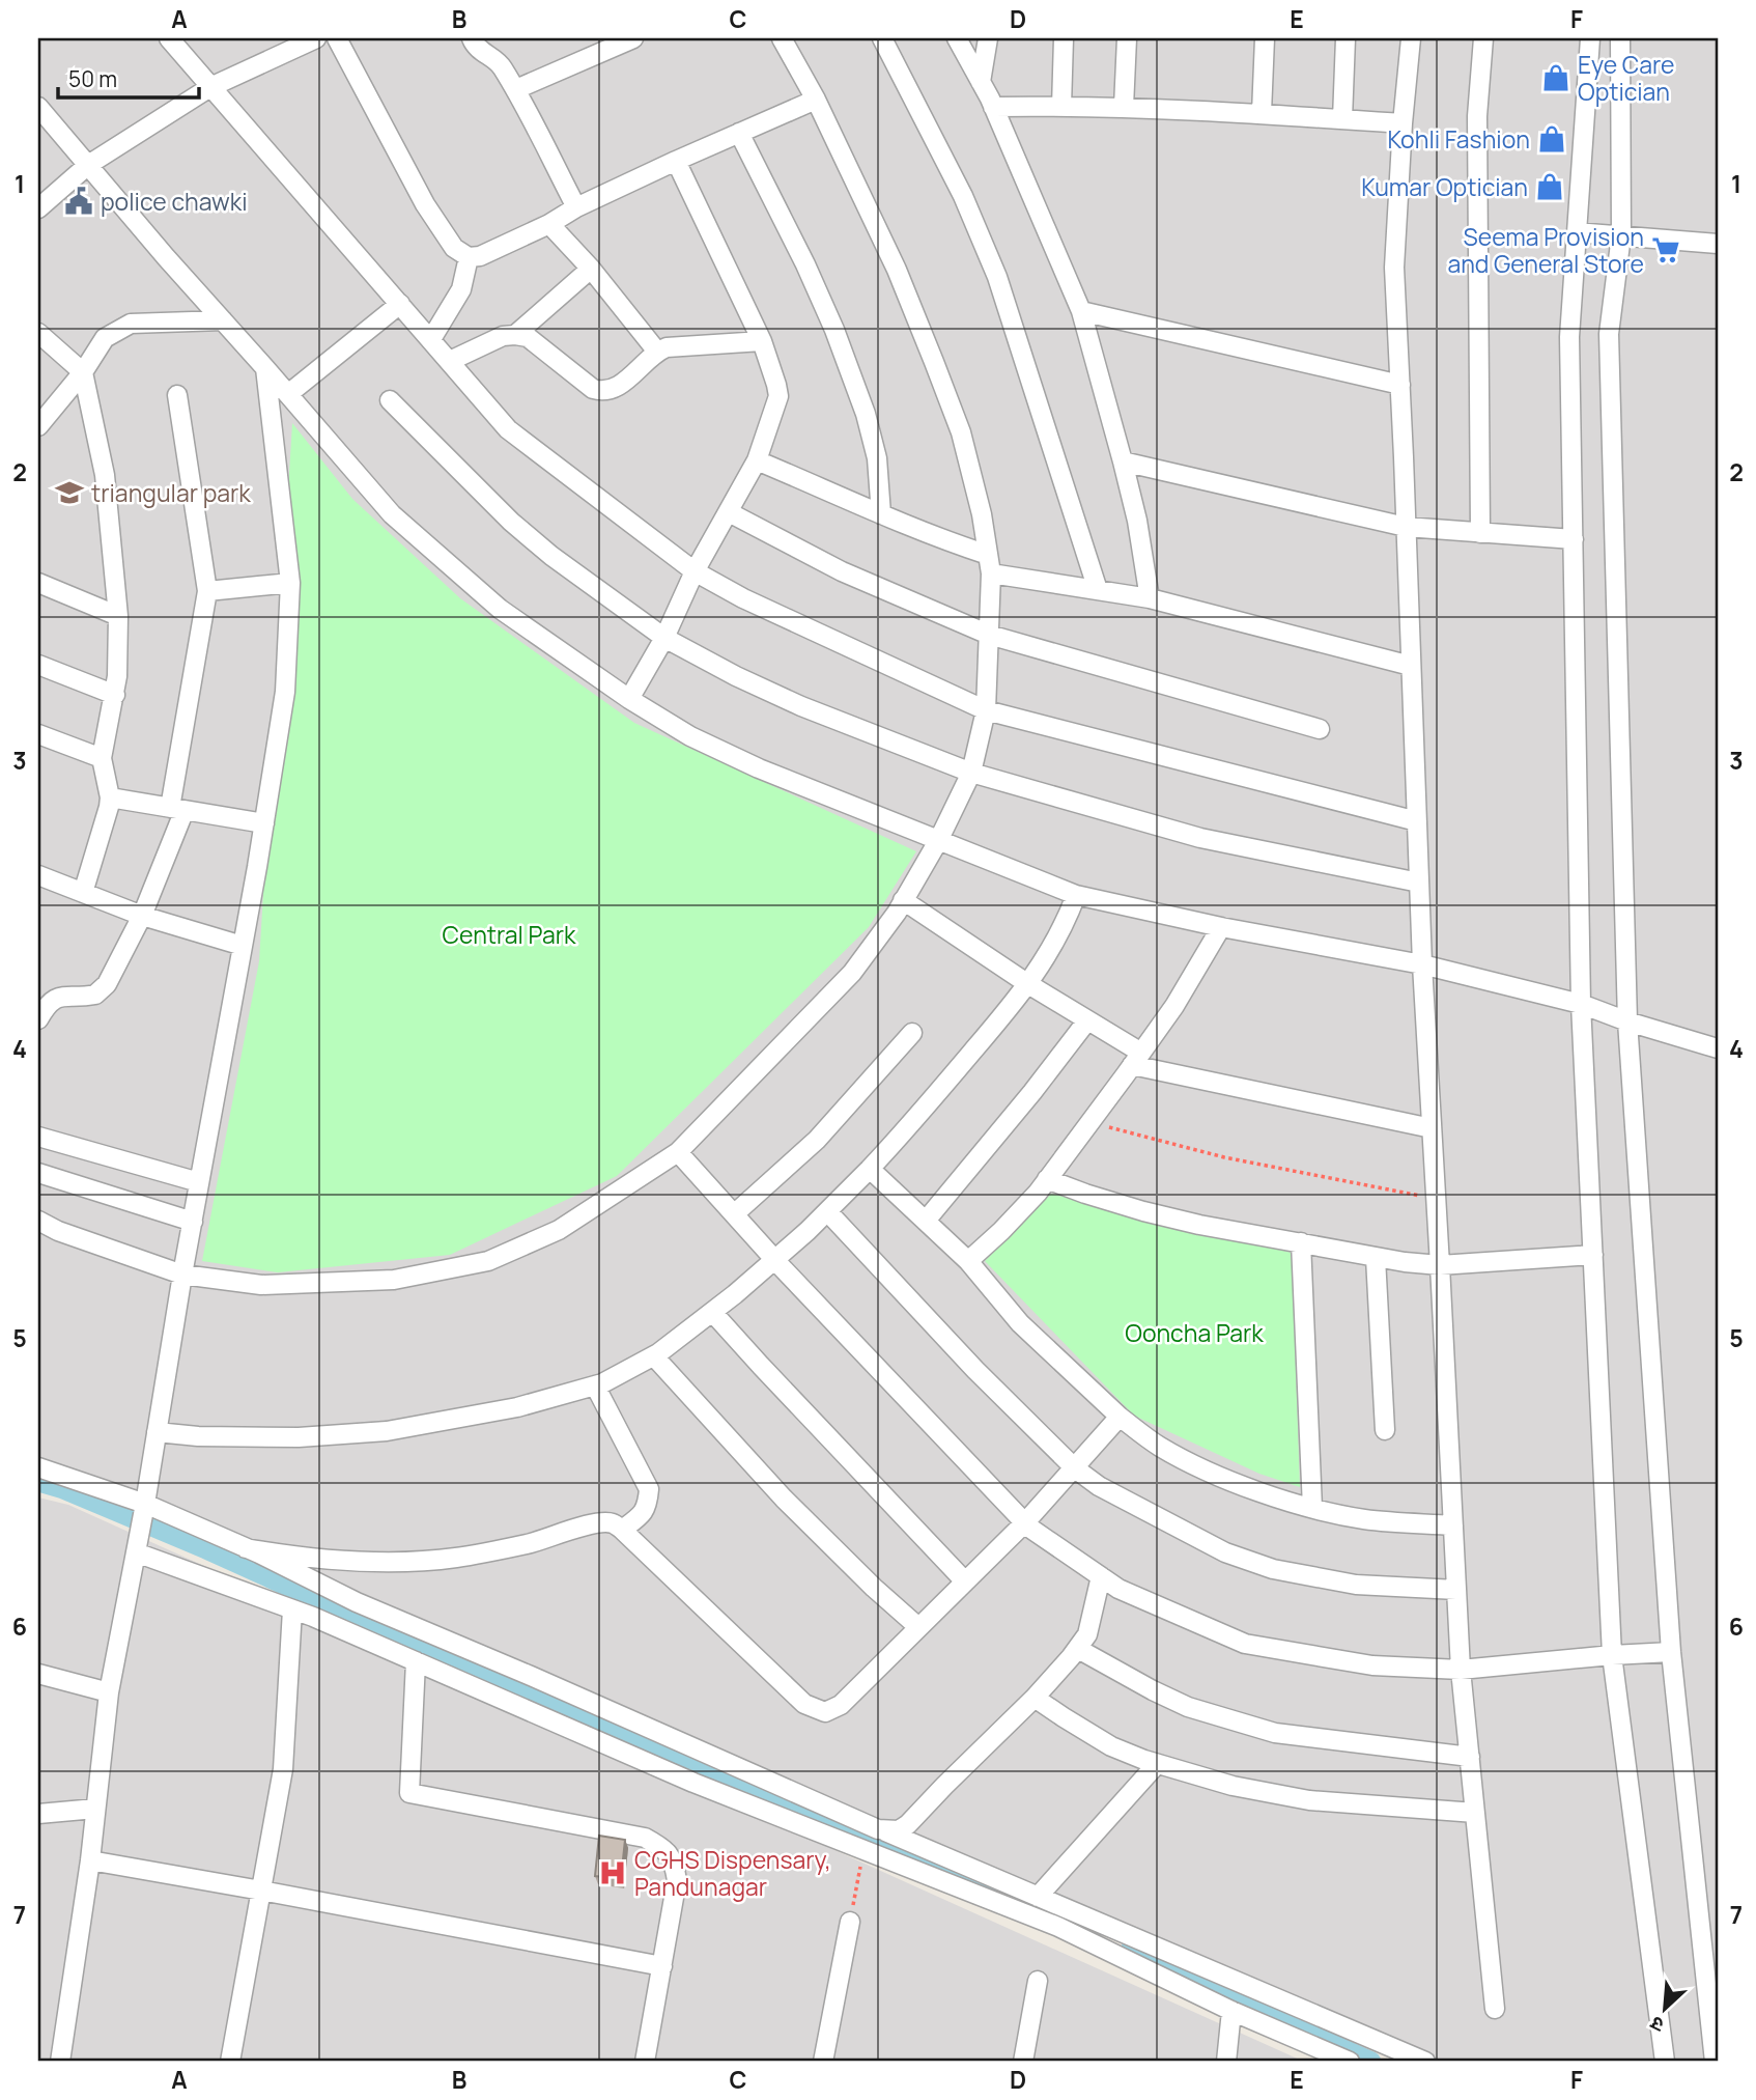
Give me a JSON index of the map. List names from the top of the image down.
{
  "parks": ["Central Park", "Ooncha Park"],
  "places": {
    "shop": ["Eye Care Optician", "Kohli Fashion", "Kumar Optician"],
    "public building": ["police chawki"],
    "supermarket": ["Seema Provision and General Store"],
    "school or university": ["triangular park"],
    "hospital": ["CGHS Dispensary, Pandunagar"]
  },
  "scale_bar": "50 m",
  "north": "bottom left",
  "grid": {
    "columns": [
      "A",
      "B",
      "C",
      "D",
      "E",
      "F"
    ],
    "rows": [
      "1",
      "2",
      "3",
      "4",
      "5",
      "6",
      "7"
    ]
  }
}
